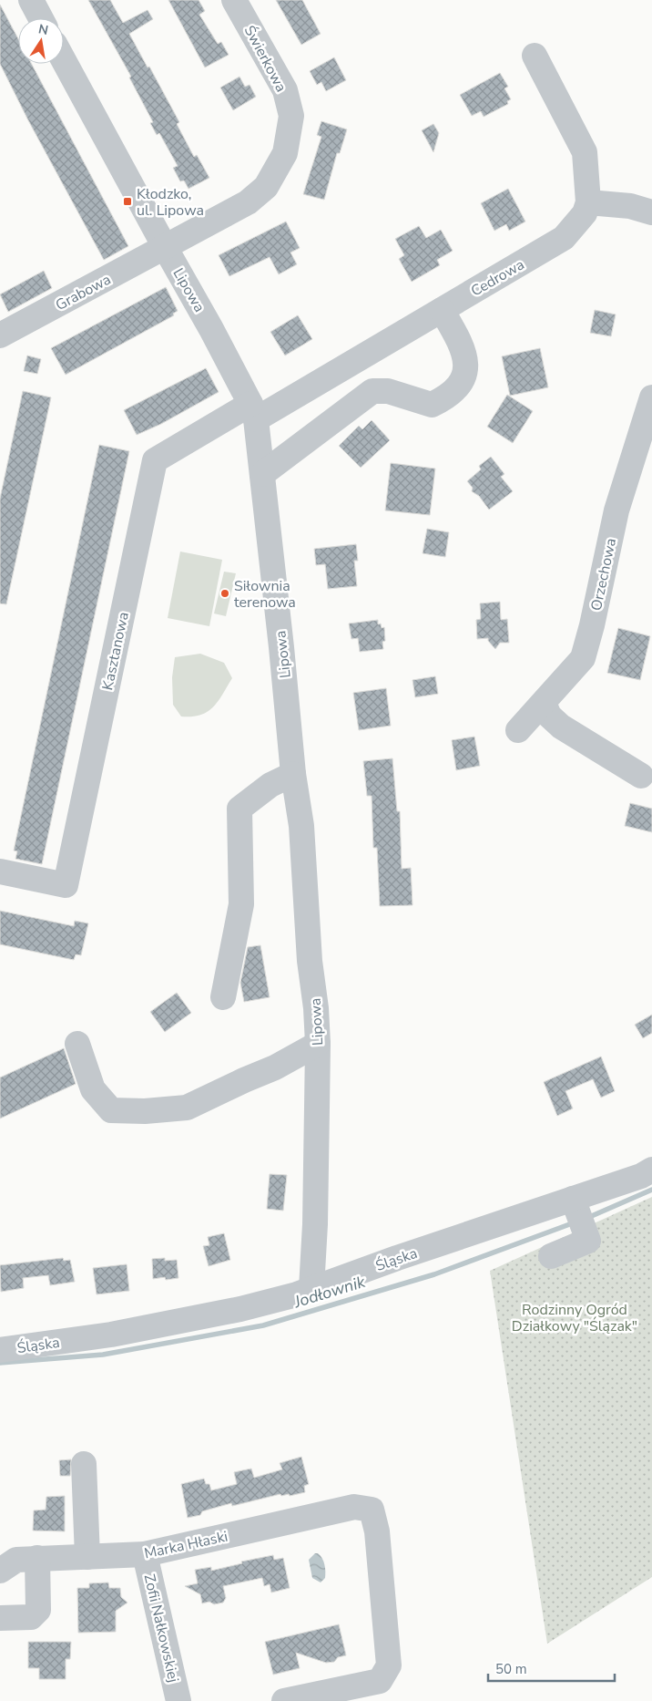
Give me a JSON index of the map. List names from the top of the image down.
{
  "streets": {
    "street": [
      "Świerkowa",
      "Cedrowa",
      "Lipowa",
      "Grabowa",
      "Orzechowa",
      "Kasztanowa",
      "Śląska",
      "Marka Hłaski",
      "Zofii Nałkowskiej"
    ]
  },
  "crossings": [
    ["Świerkowa", "Lipowa"],
    ["Świerkowa", "Grabowa"],
    ["Cedrowa", "Lipowa"],
    ["Cedrowa", "Kasztanowa"],
    ["Lipowa", "Grabowa"],
    ["Lipowa", "Kasztanowa"],
    ["Lipowa", "Śląska"],
    ["Marka Hłaski", "Zofii Nałkowskiej"]
  ],
  "water": ["Jodłownik"],
  "parks": ["Rodzinny Ogród Działkowy \"Ślązak\""],
  "places": {
    "transit": ["Kłodzko, ul. Lipowa"],
    "other": ["Siłownia terenowa"]
  },
  "scale_bar": "50 m",
  "north": "top"
}
